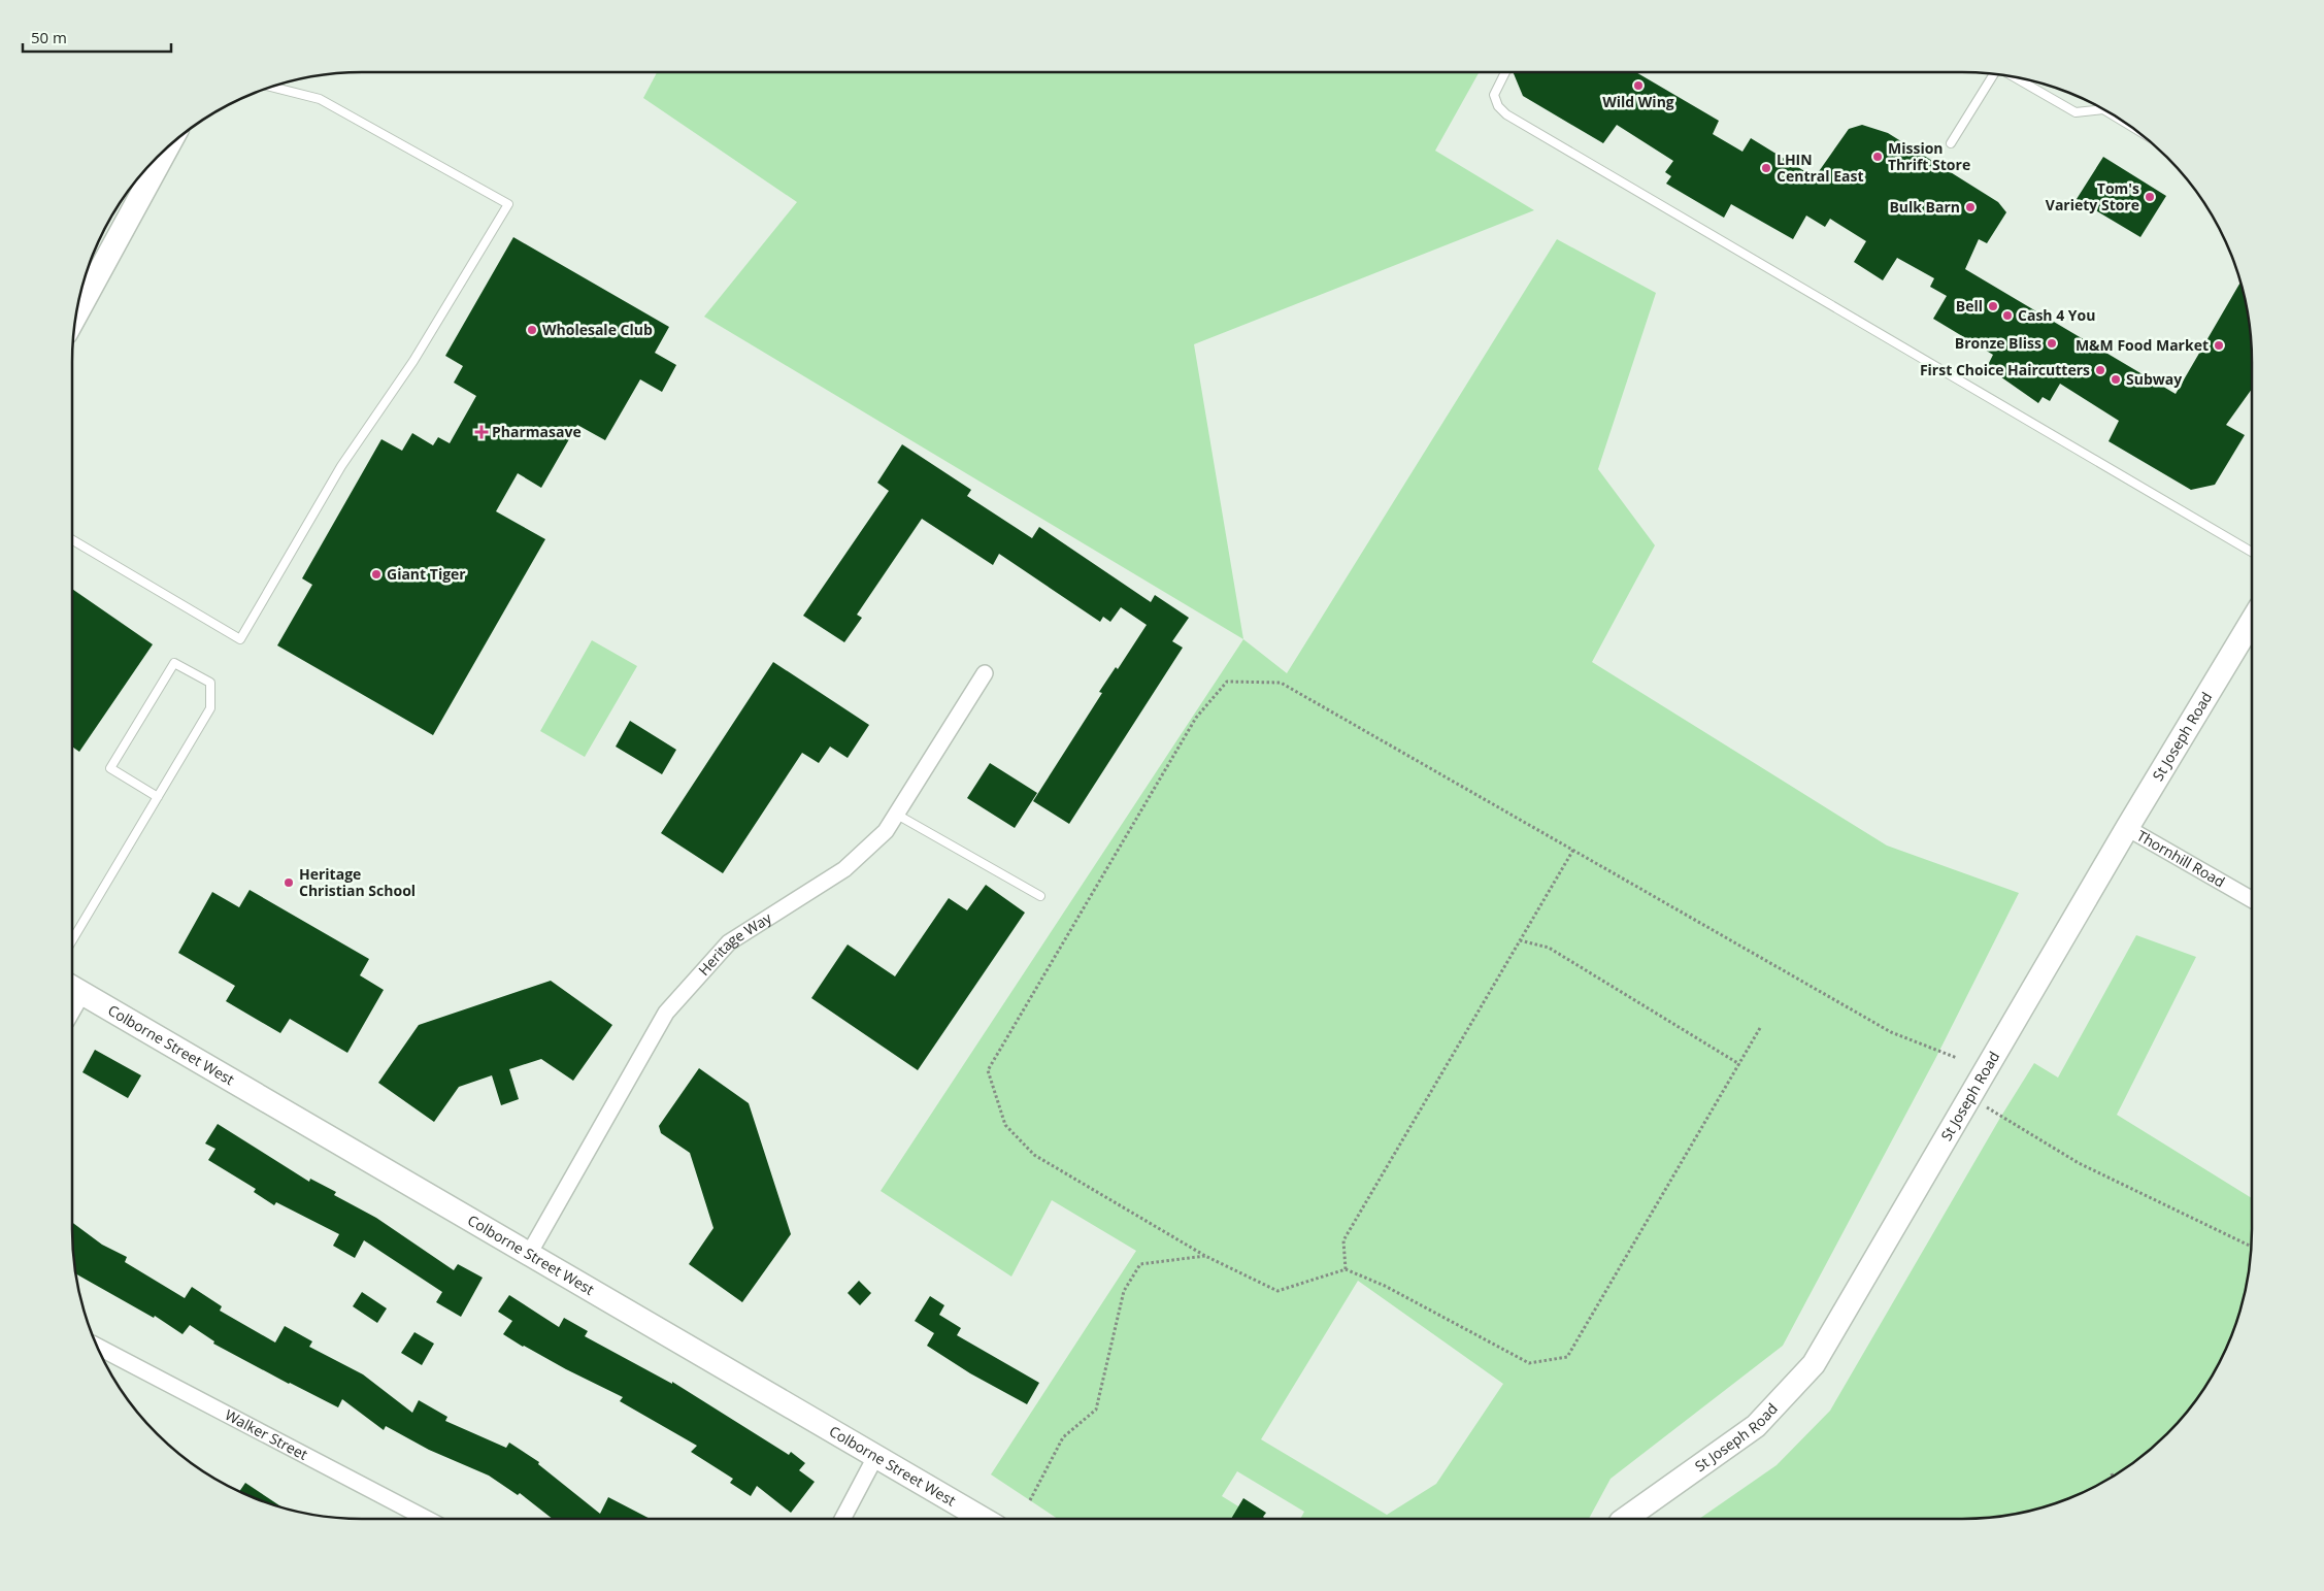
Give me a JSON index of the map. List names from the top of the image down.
{
  "streets": {
    "street": [
      "St Joseph Road",
      "Thornhill Road",
      "Heritage Way",
      "Colborne Street West",
      "Walker Street"
    ]
  },
  "crossings": [
    ["St Joseph Road", "Thornhill Road"],
    ["Heritage Way", "Colborne Street West"]
  ],
  "places": {
    "other": [
      "Wild Wing",
      "Mission Thrift Store",
      "LHIN Central East",
      "Tom's Variety Store",
      "Bulk Barn",
      "Bell",
      "Cash 4 You",
      "Wholesale Club",
      "Bronze Bliss",
      "M&M Food Market",
      "First Choice Haircutters",
      "Subway",
      "Giant Tiger",
      "Heritage Christian School"
    ],
    "health": ["Pharmasave"]
  },
  "scale_bar": "50 m"
}
